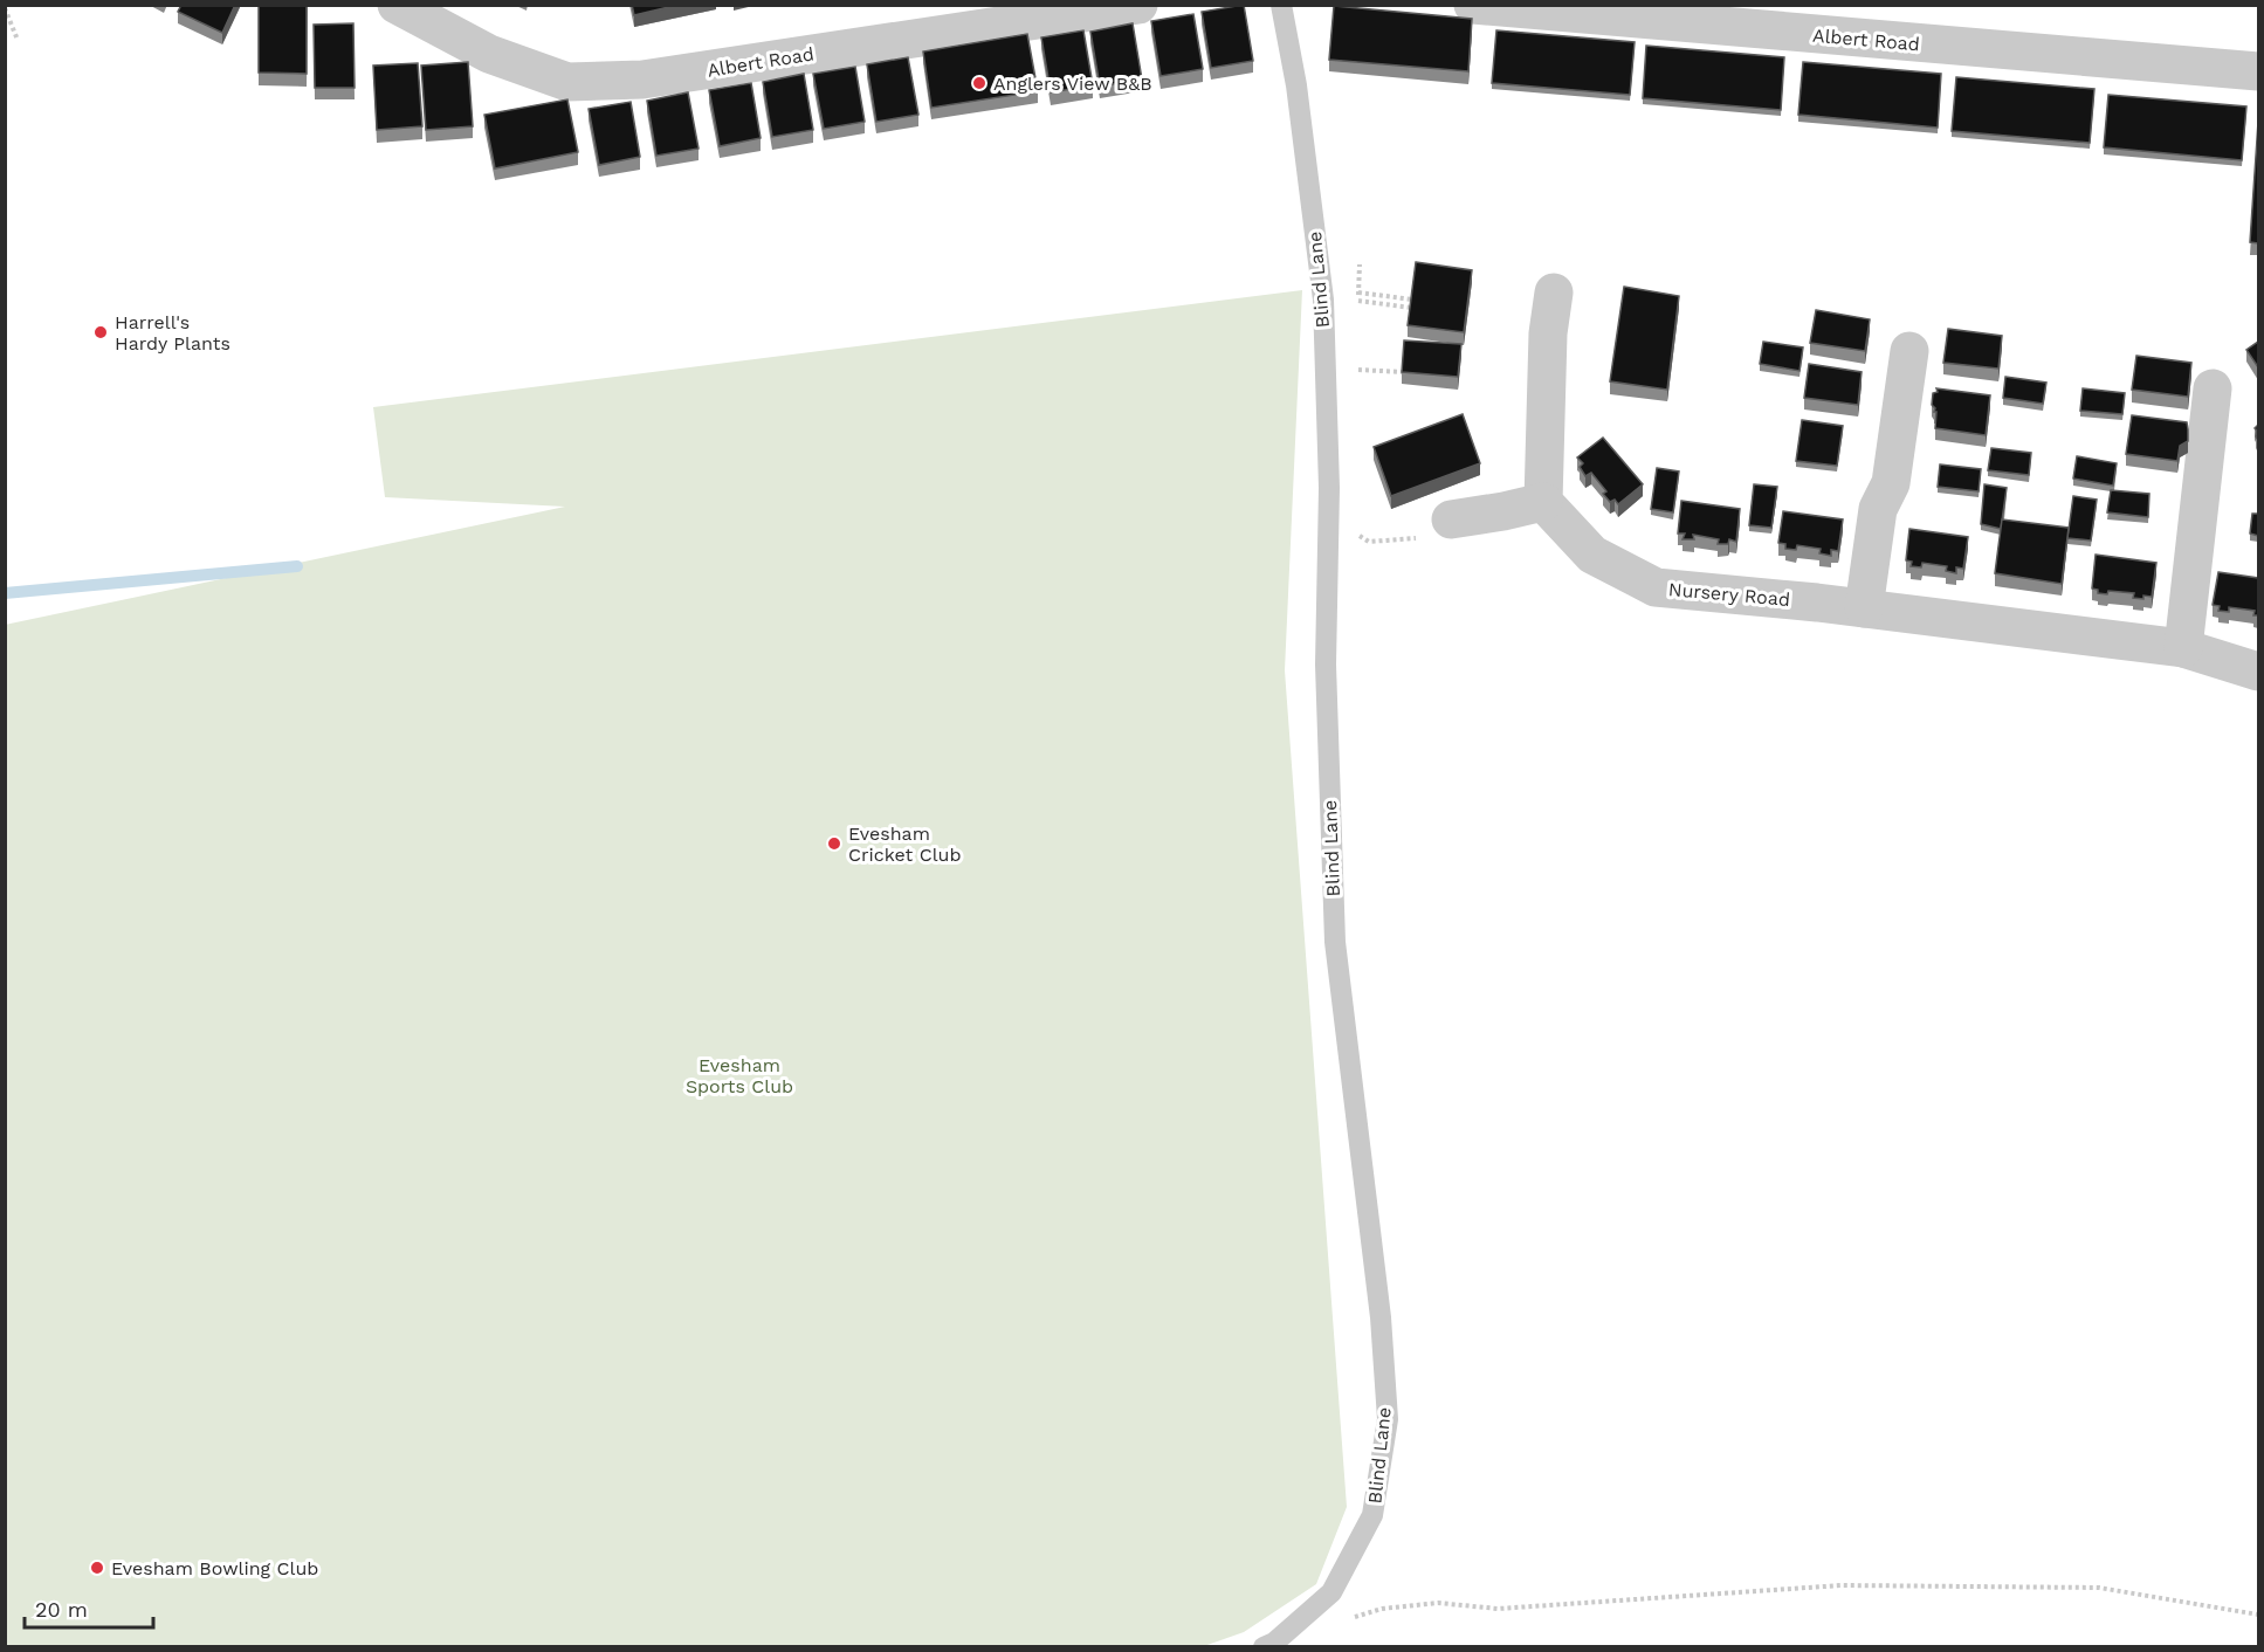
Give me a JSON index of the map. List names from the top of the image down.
{
  "streets": {
    "street": ["Albert Road", "Nursery Road"],
    "lane": ["Blind Lane"]
  },
  "parks": ["Evesham Sports Club"],
  "places": [
    "Anglers View B&B",
    "Harrell's Hardy Plants",
    "Evesham Cricket Club",
    "Evesham Bowling Club"
  ],
  "scale_bar": "20 m"
}
